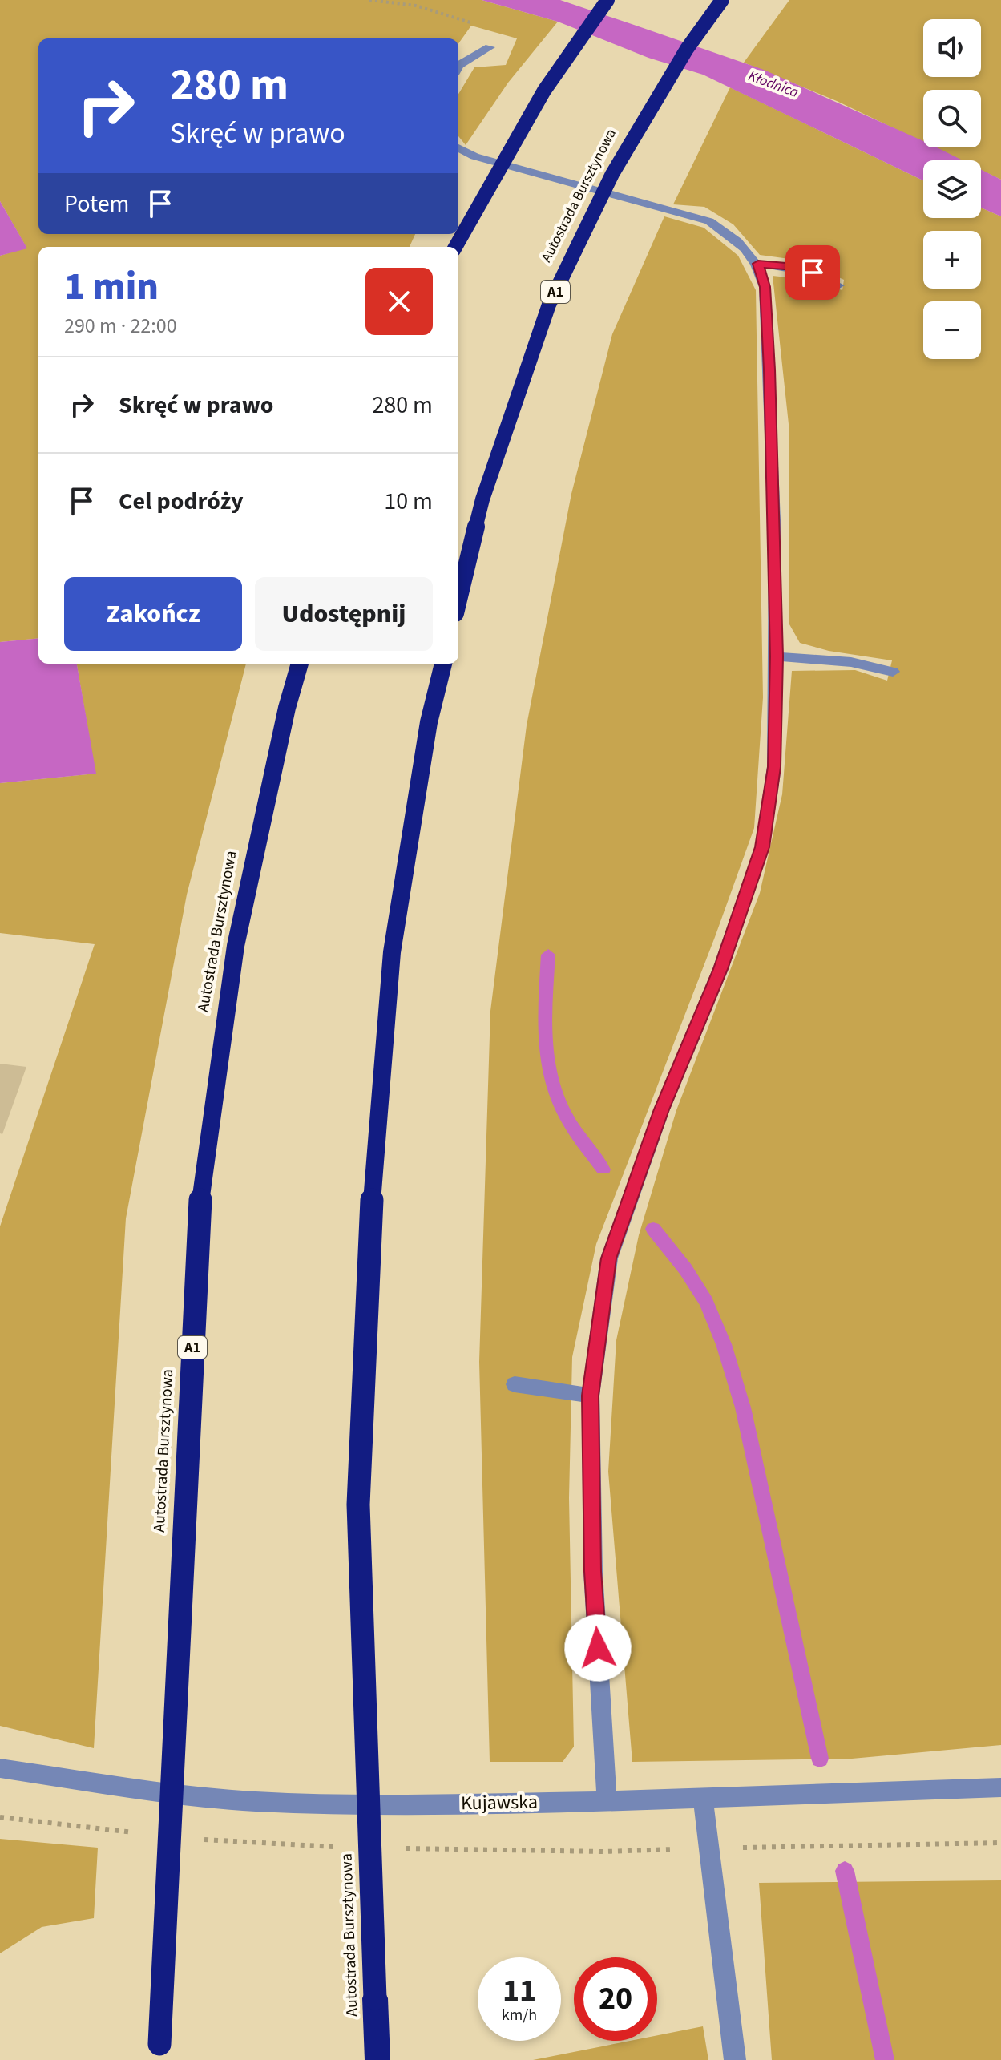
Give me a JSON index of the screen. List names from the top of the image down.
{
  "streets": {
    "highway": ["Autostrada Bursztynowa", "A1"],
    "street": ["Kujawska"]
  },
  "water": ["Kłodnica"],
  "page": {
    "map_buttons": ["+", "−"],
    "turn": ["280 m", "Skręć w prawo"],
    "then": "Potem",
    "heading": ["1 min", "290 m · 22:00"],
    "list": [
      {
        "name": "Skręć w prawo",
        "value": "280 m"
      },
      {
        "name": "Cel podróży",
        "value": "10 m"
      }
    ],
    "buttons": ["Zakończ", "Udostępnij"],
    "speed": "11 km/h",
    "limit": "20"
  }
}
